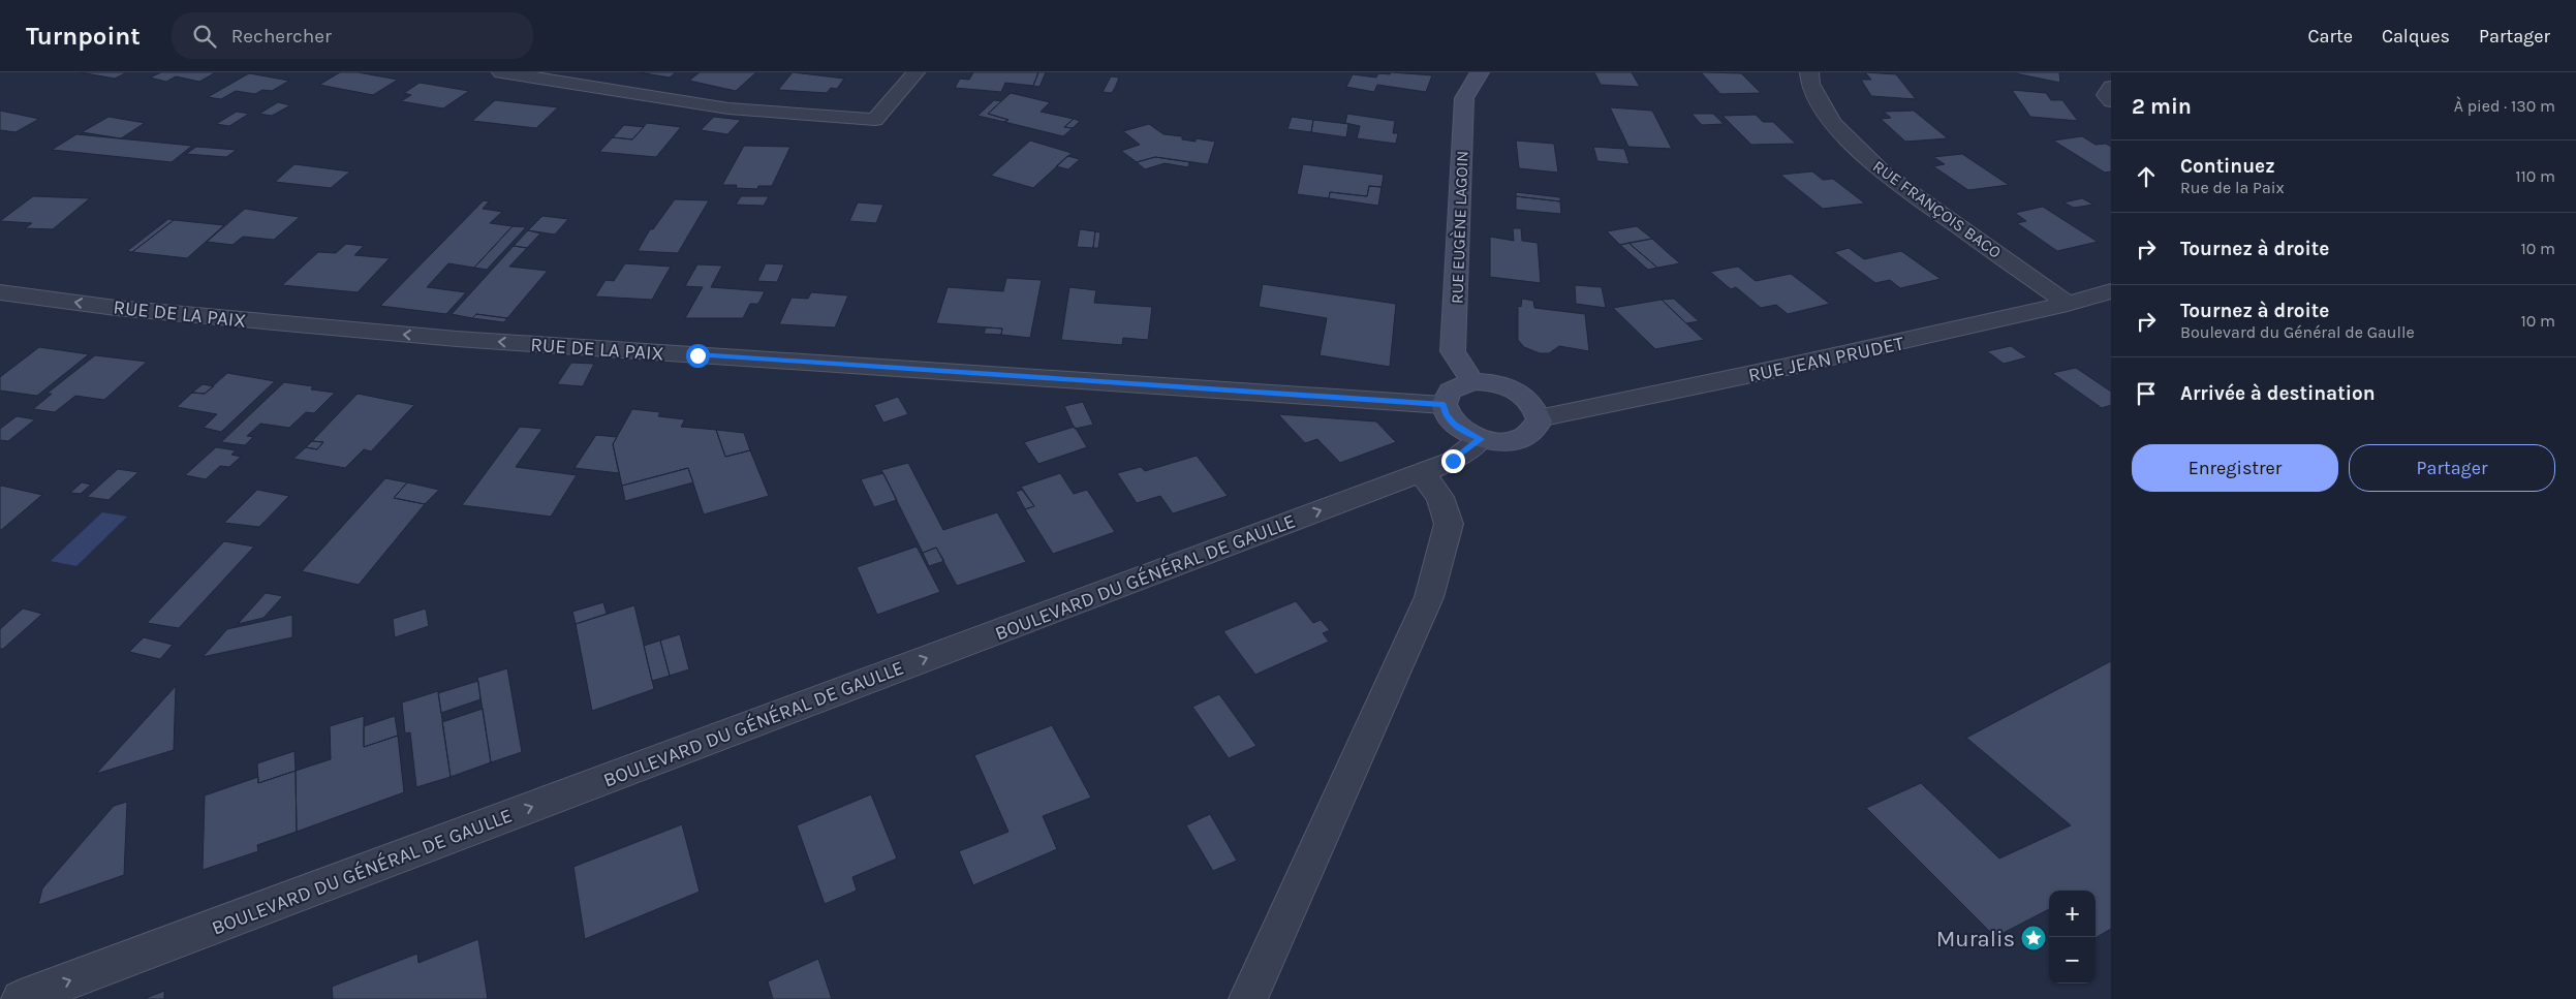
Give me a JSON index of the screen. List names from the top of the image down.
{
  "streets": {
    "street": [
      "RUE FRANÇOIS BACO",
      "RUE EUGÈNE LAGOIN",
      "RUE DE LA PAIX",
      "RUE JEAN PRUDET",
      "BOULEVARD DU GÉNÉRAL DE GAULLE"
    ]
  },
  "crossings": [
    ["RUE FRANÇOIS BACO", "RUE JEAN PRUDET"],
    ["RUE EUGÈNE LAGOIN", "RUE DE LA PAIX"],
    ["RUE EUGÈNE LAGOIN", "RUE JEAN PRUDET"],
    ["RUE EUGÈNE LAGOIN", "BOULEVARD DU GÉNÉRAL DE GAULLE"],
    ["RUE DE LA PAIX", "RUE JEAN PRUDET"],
    ["RUE DE LA PAIX", "BOULEVARD DU GÉNÉRAL DE GAULLE"],
    ["RUE JEAN PRUDET", "BOULEVARD DU GÉNÉRAL DE GAULLE"]
  ],
  "one_way": ["RUE DE LA PAIX", "BOULEVARD DU GÉNÉRAL DE GAULLE"],
  "places": {
    "place": ["Muralis"]
  },
  "page": {
    "header": "Turnpoint",
    "search": "Rechercher",
    "nav": ["Carte", "Calques", "Partager"],
    "heading": ["2 min", "À pied · 130 m"],
    "list": [
      ["Continuez", "Rue de la Paix", "110 m"],
      ["Tournez à droite", "10 m"],
      ["Tournez à droite", "Boulevard du Général de Gaulle", "10 m"],
      "Arrivée à destination"
    ],
    "buttons": ["Enregistrer", "Partager"],
    "map_buttons": ["+", "−"]
  }
}
